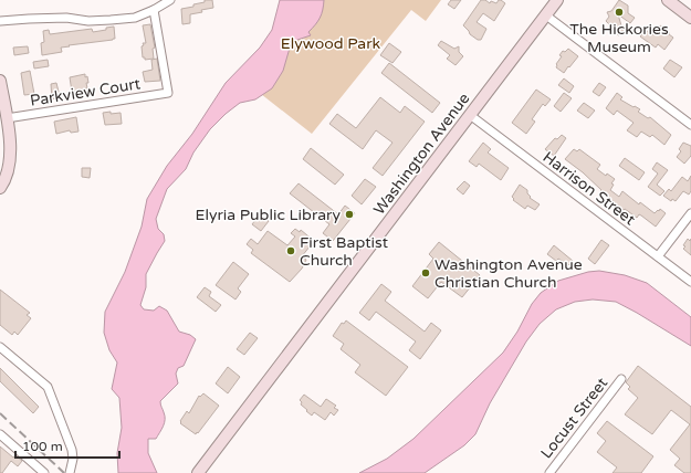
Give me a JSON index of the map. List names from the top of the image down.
{
  "streets": {
    "street": [
      "Parkview Court",
      "Washington Avenue",
      "Harrison Street",
      "Locust Street"
    ]
  },
  "crossings": [
    ["Washington Avenue", "Harrison Street"]
  ],
  "parks": ["Elywood Park"],
  "places": [
    "The Hickories Museum",
    "Elyria Public Library",
    "First Baptist Church",
    "Washington Avenue Christian Church"
  ],
  "scale_bar": "100 m"
}
